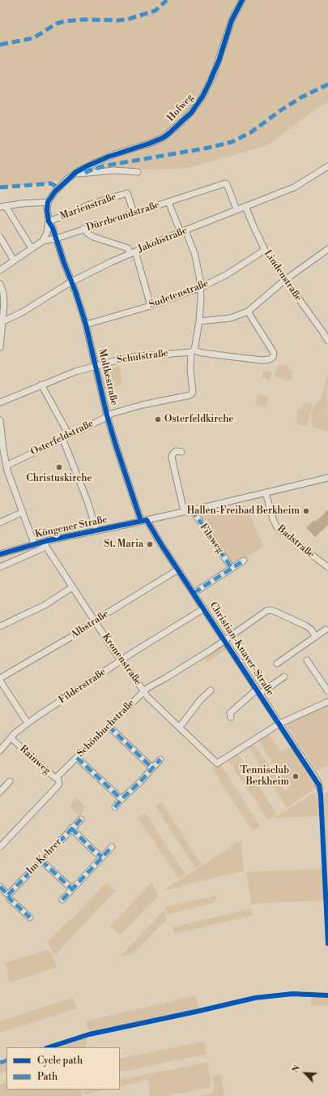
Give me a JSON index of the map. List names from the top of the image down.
{
  "streets": {
    "street": [
      "Hofweg",
      "Marienstraße",
      "Dürrbeundstraße",
      "Jakobstraße",
      "Lindenstraße",
      "Sudetenstraße",
      "Schulstraße",
      "Moltkestraße",
      "Osterfeldstraße",
      "Köngener Straße",
      "Filsweg",
      "Badstraße",
      "Albstraße",
      "Christian-Knayer-Straße",
      "Kronenstraße",
      "Filderstraße",
      "Schönbuchstraße",
      "Rainweg",
      "Im Kehrer"
    ]
  },
  "crossings": [
    ["Marienstraße", "Dürrbeundstraße"],
    ["Marienstraße", "Moltkestraße"],
    ["Dürrbeundstraße", "Jakobstraße"],
    ["Dürrbeundstraße", "Moltkestraße"],
    ["Jakobstraße", "Lindenstraße"],
    ["Jakobstraße", "Moltkestraße"],
    ["Lindenstraße", "Sudetenstraße"],
    ["Sudetenstraße", "Moltkestraße"],
    ["Schulstraße", "Moltkestraße"],
    ["Schulstraße", "Osterfeldstraße"],
    ["Moltkestraße", "Osterfeldstraße"],
    ["Moltkestraße", "Köngener Straße"],
    ["Moltkestraße", "Christian-Knayer-Straße"],
    ["Köngener Straße", "Filsweg"],
    ["Köngener Straße", "Badstraße"],
    ["Köngener Straße", "Christian-Knayer-Straße"],
    ["Köngener Straße", "Kronenstraße"],
    ["Albstraße", "Christian-Knayer-Straße"],
    ["Albstraße", "Kronenstraße"],
    ["Christian-Knayer-Straße", "Kronenstraße"],
    ["Christian-Knayer-Straße", "Filderstraße"],
    ["Christian-Knayer-Straße", "Schönbuchstraße"],
    ["Kronenstraße", "Filderstraße"],
    ["Kronenstraße", "Schönbuchstraße"],
    ["Filderstraße", "Rainweg"],
    ["Schönbuchstraße", "Rainweg"]
  ],
  "places": [
    "Osterfeldkirche",
    "Christuskirche",
    "Hallen-Freibad Berkheim",
    "St. Maria",
    "Tennisclub Berkheim"
  ],
  "legend": ["Cycle path", "Path"],
  "north": "top left"
}
